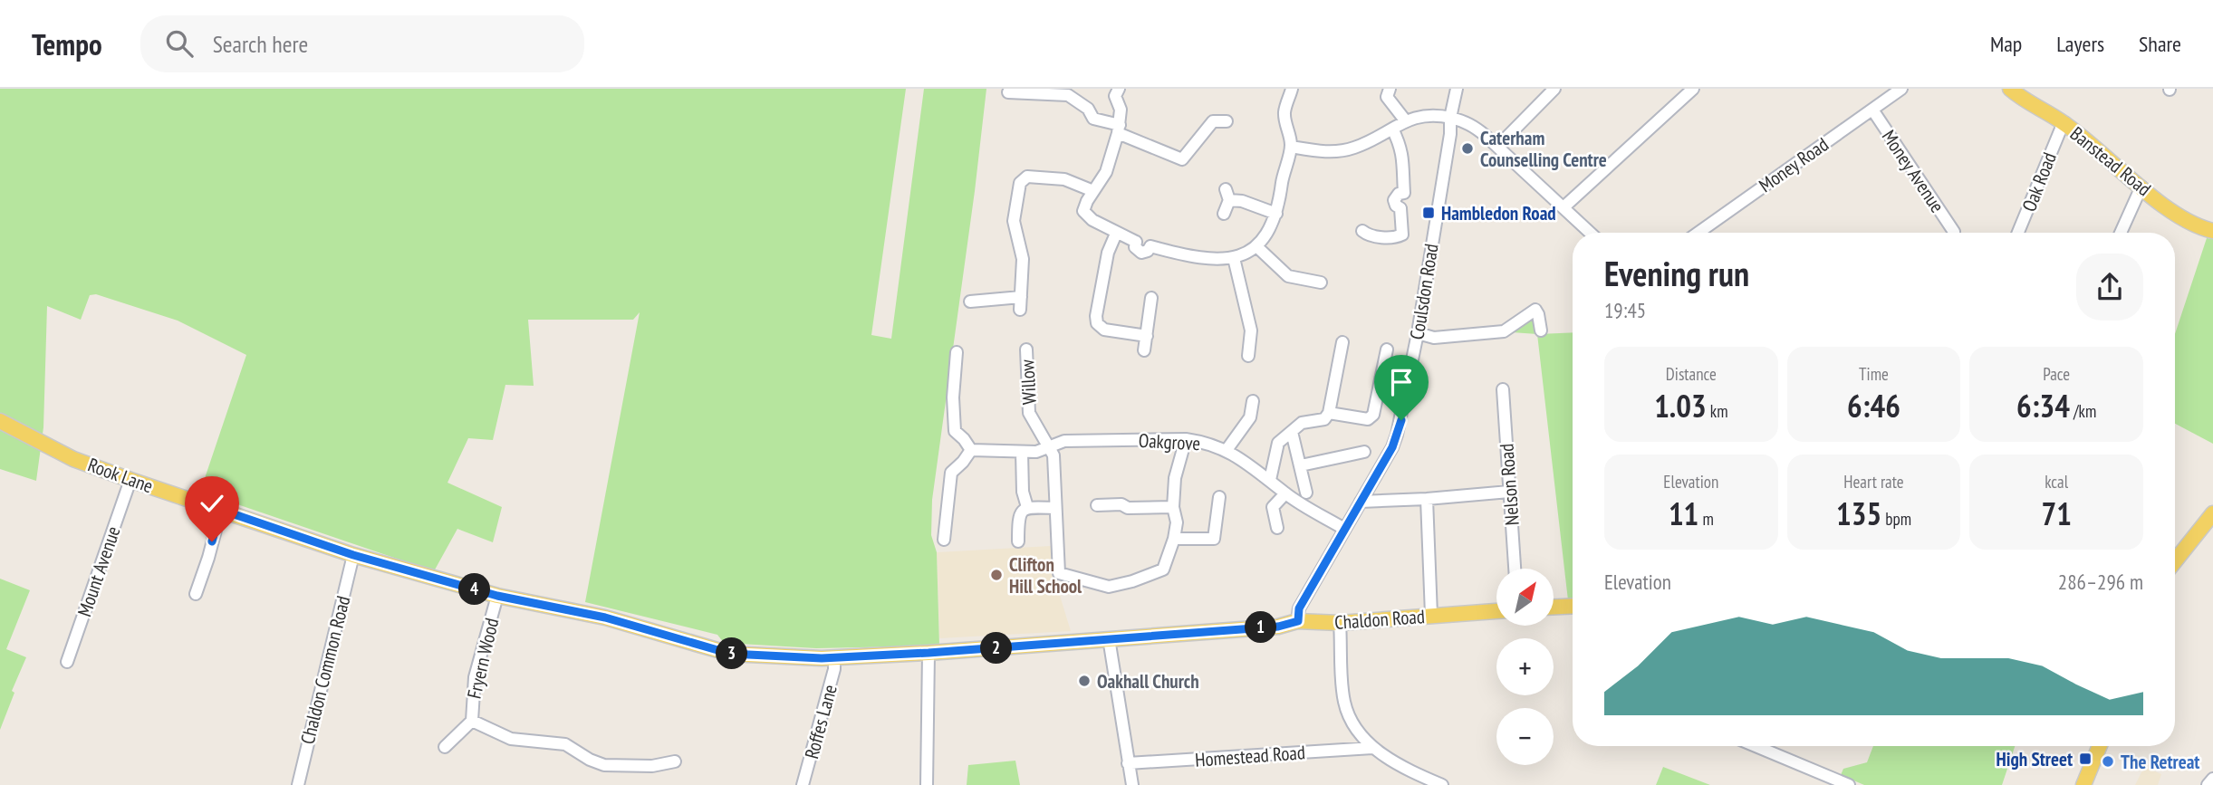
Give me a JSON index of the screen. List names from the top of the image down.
{
  "streets": {
    "main road": ["Banstead Road", "Rook Lane", "Chaldon Road"],
    "street": [
      "Money Road",
      "Money Avenue",
      "Oak Road",
      "Coulsdon Road",
      "Willow",
      "Oakgrove",
      "Nelson Road",
      "Mount Avenue",
      "Fryern Wood",
      "Chaldon Common Road",
      "Roffes Lane",
      "Homestead Road"
    ]
  },
  "crossings": [
    ["Banstead Road", "Oak Road"],
    ["Money Road", "Money Avenue"],
    ["Coulsdon Road", "Oakgrove"],
    ["Coulsdon Road", "Chaldon Road"],
    ["Willow", "Oakgrove"],
    ["Rook Lane", "Mount Avenue"],
    ["Rook Lane", "Chaldon Road"],
    ["Rook Lane", "Fryern Wood"],
    ["Rook Lane", "Chaldon Common Road"],
    ["Rook Lane", "Roffes Lane"],
    ["Chaldon Road", "Roffes Lane"]
  ],
  "places": {
    "other": [
      "Caterham Counselling Centre",
      "Clifton Hill School",
      "Oakhall Church",
      "The Retreat"
    ],
    "transit": ["Hambledon Road", "High Street"]
  },
  "north": "top right",
  "page": {
    "header": "Tempo",
    "search": "Search here",
    "nav": ["Map", "Layers", "Share"],
    "heading": ["Evening run", "19:45"],
    "stats": [
      ["Distance", "1.03 km"],
      ["Time", "6:46"],
      ["Pace", "6:34 /km"],
      ["Elevation", "11 m"],
      ["Heart rate", "135 bpm"],
      ["kcal", "71"]
    ],
    "chart": ["Elevation", "286–296 m"],
    "map_buttons": ["+", "−"],
    "pins": [
      "4",
      "1",
      "2",
      "3"
    ]
  }
}
